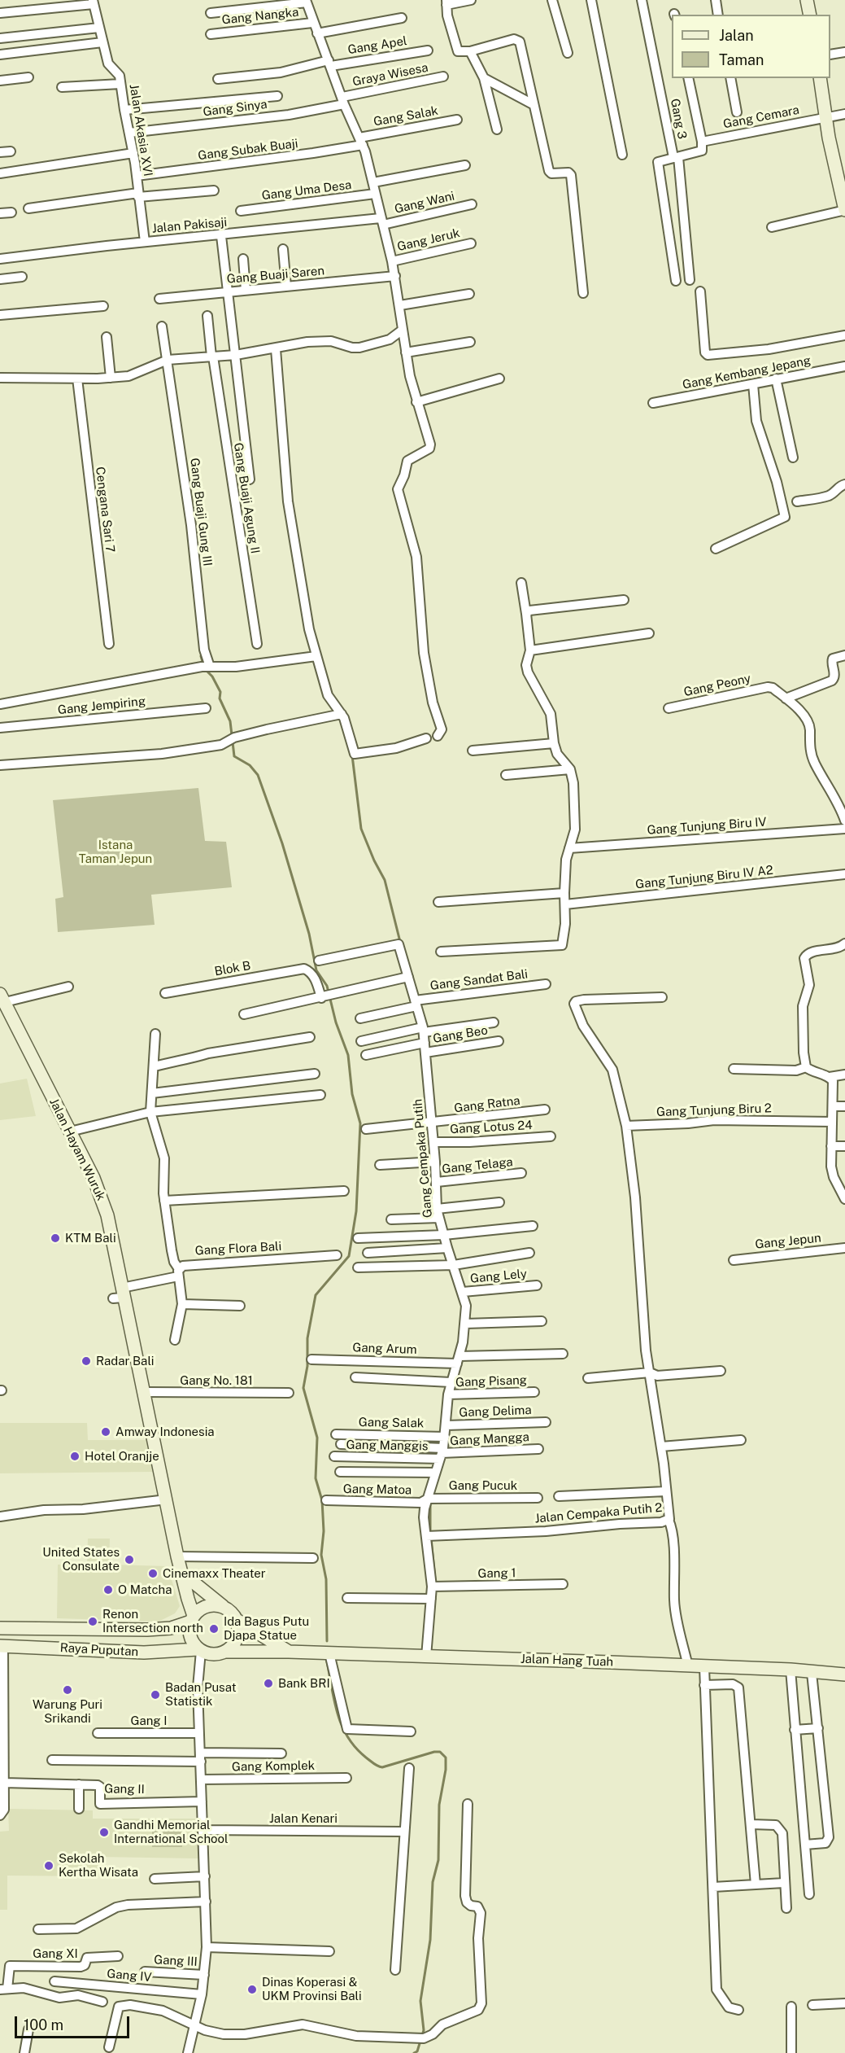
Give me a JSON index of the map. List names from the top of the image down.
{
  "streets": {
    "main road": ["Jalan Hayam Wuruk", "Raya Puputan", "Jalan Hang Tuah"],
    "street": [
      "Gang Nangka",
      "Gang Apel",
      "Graya Wisesa",
      "Gang Sinya",
      "Gang Salak",
      "Gang Cemara",
      "Gang 3",
      "Jalan Akasia XVI",
      "Gang Subak Buaji",
      "Gang Uma Desa",
      "Gang Wani",
      "Jalan Pakisaji",
      "Gang Jeruk",
      "Gang Buaji Saren",
      "Gang Kembang Jepang",
      "Gang Buaji Agung II",
      "Cengana Sari 7",
      "Gang Buaji Gung III",
      "Gang Peony",
      "Gang Jempiring",
      "Gang Tunjung Biru IV",
      "Gang Tunjung Biru IV A2",
      "Blok B",
      "Gang Sandat Bali",
      "Gang Beo",
      "Gang Ratna",
      "Gang Tunjung Biru 2",
      "Gang Lotus 24",
      "Gang Cempaka Putih",
      "Gang Telaga",
      "Gang Jepun",
      "Gang Flora Bali",
      "Gang Lely",
      "Gang Arum",
      "Gang No. 181",
      "Gang Pisang",
      "Gang Delima",
      "Gang Mangga",
      "Gang Manggis",
      "Gang Pucuk",
      "Gang Matoa",
      "Jalan Cempaka Putih 2",
      "Gang 1",
      "Gang I",
      "Gang Komplek",
      "Gang II",
      "Jalan Kenari",
      "Gang XI",
      "Gang III",
      "Gang IV"
    ]
  },
  "crossings": [
    ["Graya Wisesa", "Gang Sinya"],
    ["Gang Sinya", "Jalan Akasia XVI"],
    ["Gang Salak", "Gang Subak Buaji"],
    ["Gang Salak", "Gang Cempaka Putih"],
    ["Jalan Akasia XVI", "Gang Subak Buaji"],
    ["Jalan Akasia XVI", "Jalan Pakisaji"],
    ["Gang Wani", "Jalan Pakisaji"],
    ["Gang Sandat Bali", "Gang Cempaka Putih"],
    ["Gang Beo", "Gang Cempaka Putih"],
    ["Gang Ratna", "Gang Cempaka Putih"],
    ["Gang Tunjung Biru 2", "Jalan Cempaka Putih 2"],
    ["Gang Lotus 24", "Gang Cempaka Putih"],
    ["Jalan Hayam Wuruk", "Gang Flora Bali"],
    ["Jalan Hayam Wuruk", "Gang No. 181"],
    ["Jalan Hayam Wuruk", "Raya Puputan"],
    ["Jalan Hayam Wuruk", "Jalan Hang Tuah"],
    ["Gang Cempaka Putih", "Gang Telaga"],
    ["Gang Cempaka Putih", "Gang Lely"],
    ["Gang Cempaka Putih", "Gang Arum"],
    ["Gang Cempaka Putih", "Gang Pisang"],
    ["Gang Cempaka Putih", "Gang Delima"],
    ["Gang Cempaka Putih", "Gang Mangga"],
    ["Gang Cempaka Putih", "Gang Manggis"],
    ["Gang Cempaka Putih", "Gang Pucuk"],
    ["Gang Cempaka Putih", "Gang Matoa"],
    ["Gang Cempaka Putih", "Jalan Cempaka Putih 2"],
    ["Gang Cempaka Putih", "Gang 1"],
    ["Gang Cempaka Putih", "Jalan Hang Tuah"],
    ["Gang Mangga", "Gang Manggis"],
    ["Gang Pucuk", "Gang Matoa"],
    ["Raya Puputan", "Jalan Hang Tuah"]
  ],
  "parks": ["Istana Taman Jepun"],
  "places": [
    "KTM Bali",
    "Radar Bali",
    "Amway Indonesia",
    "Hotel Oranjje",
    "United States Consulate",
    "Cinemaxx Theater",
    "O Matcha",
    "Renon Intersection north",
    "Ida Bagus Putu Djapa Statue",
    "Bank BRI",
    "Warung Puri Srikandi",
    "Badan Pusat Statistik",
    "Gandhi Memorial International School",
    "Sekolah Kertha Wisata",
    "Dinas Koperasi & UKM Provinsi Bali"
  ],
  "legend": ["Jalan", "Taman"],
  "scale_bar": "100 m"
}
